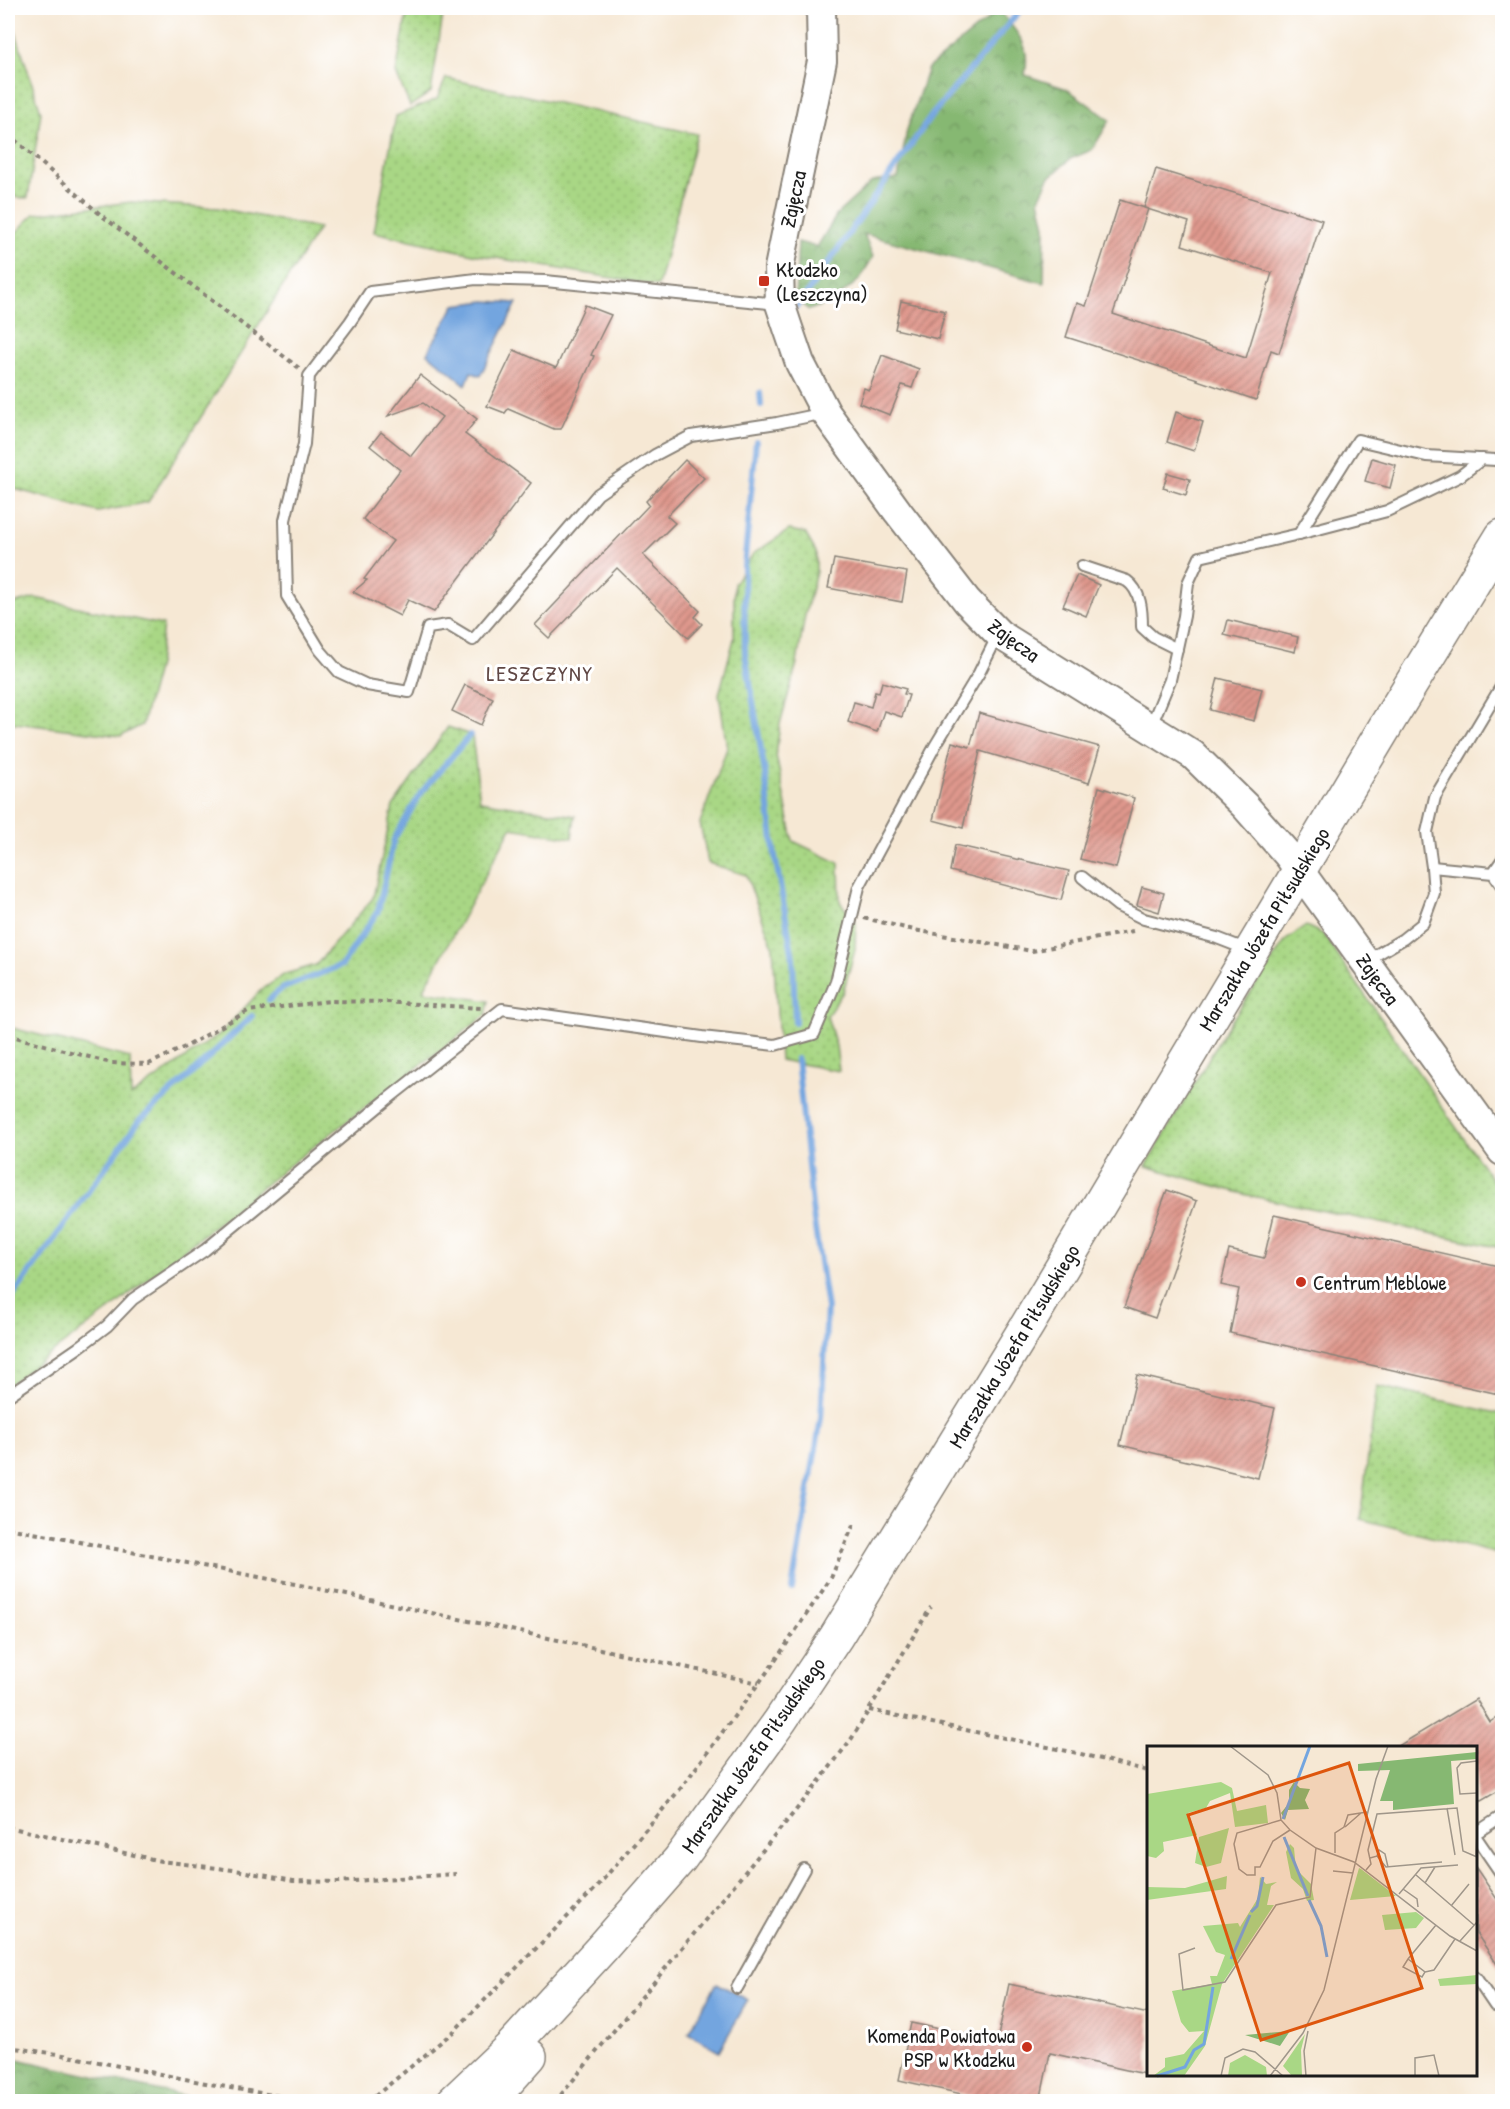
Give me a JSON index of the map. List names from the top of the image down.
{
  "streets": {
    "highway": ["Marszałka Józefa Piłsudskiego"],
    "street": ["Zajęcza"]
  },
  "crossings": [
    ["Zajęcza", "Marszałka Józefa Piłsudskiego"]
  ],
  "districts": ["LESZCZYNY"],
  "places": {
    "transit": ["Kłodzko (Leszczyna)"],
    "other": ["Centrum Meblowe", "Komenda Powiatowa PSP w Kłodzku"]
  }
}
